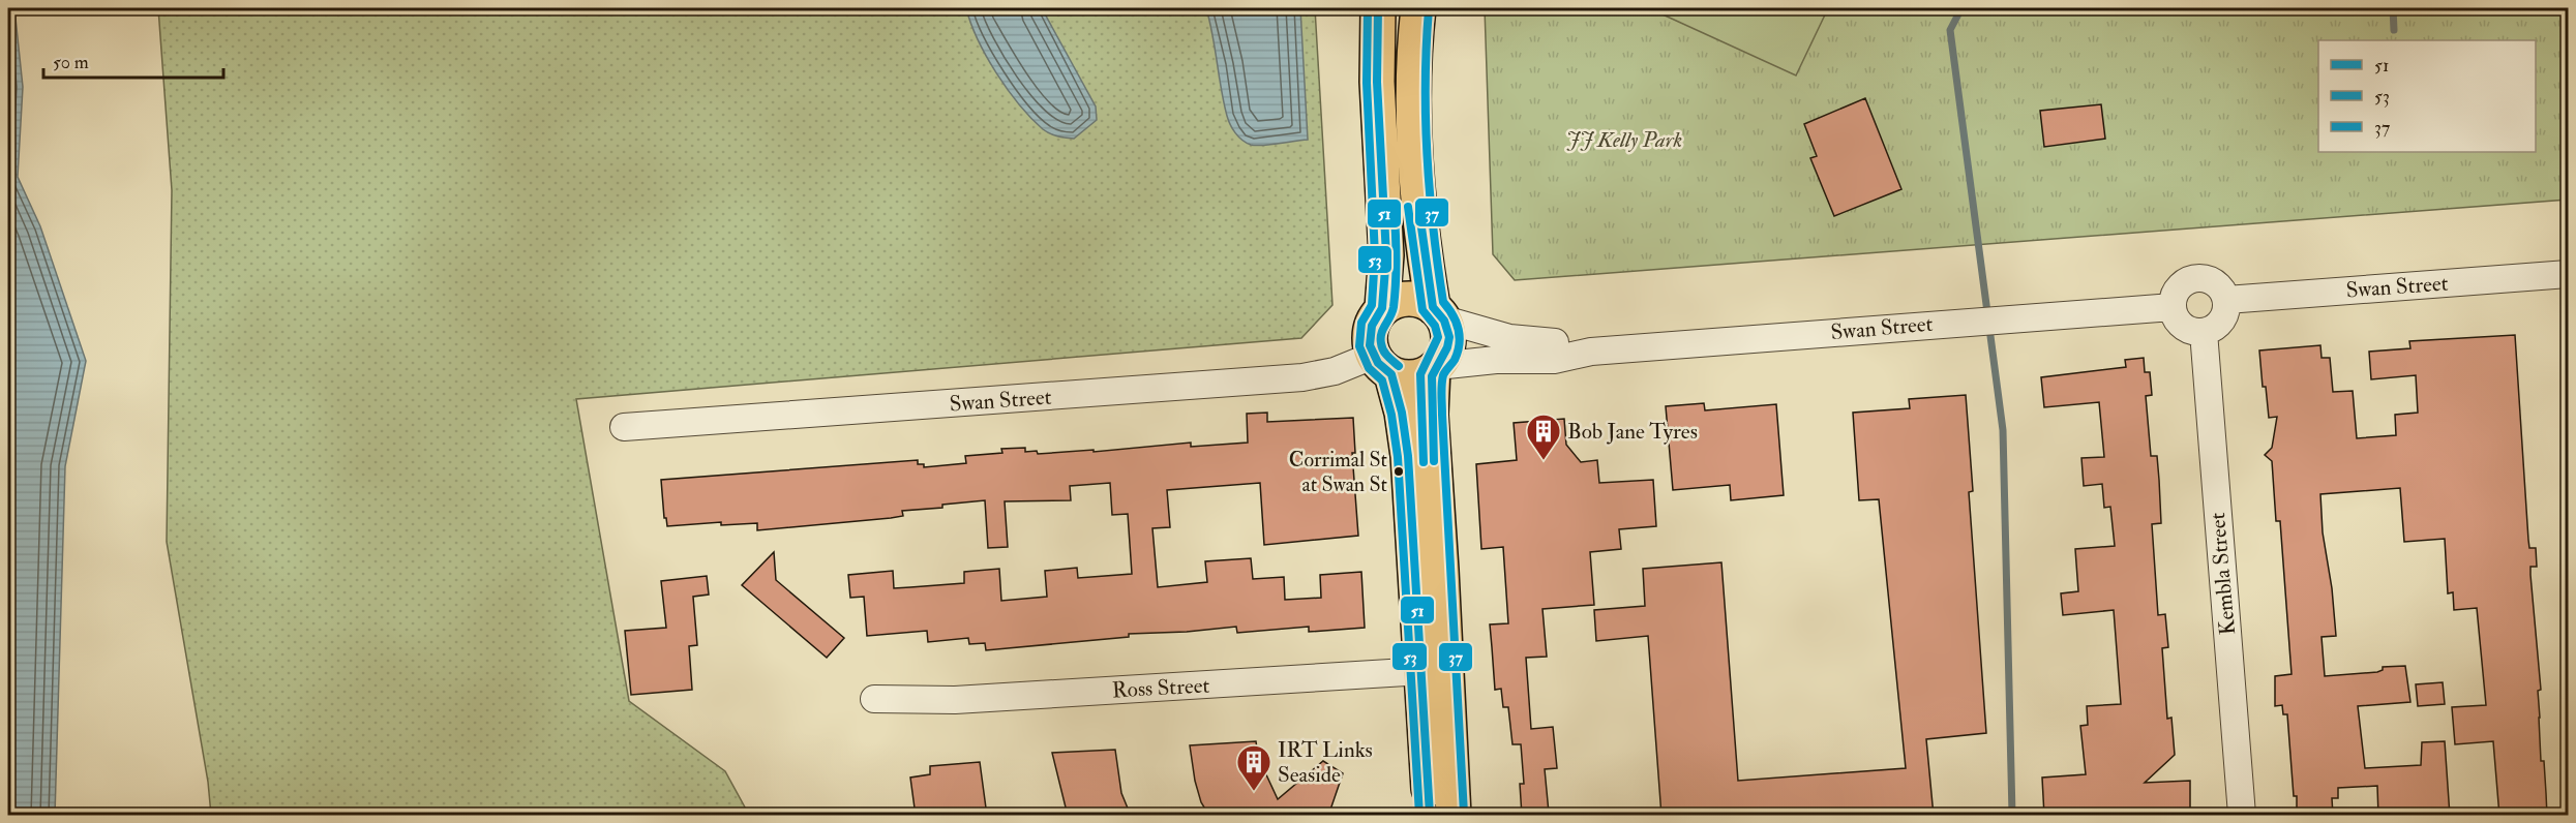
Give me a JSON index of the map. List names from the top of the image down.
{
  "streets": {
    "street": ["Swan Street", "Kembla Street", "Ross Street"]
  },
  "crossings": [
    ["Swan Street", "Kembla Street"]
  ],
  "parks": ["JJ Kelly Park"],
  "places": {
    "building": ["Bob Jane Tyres", "IRT Links Seaside"],
    "other": ["Corrimal St at Swan St"]
  },
  "lines": ["transit line 51", "transit line 53", "transit line 37"],
  "legend": ["51", "53", "37"],
  "scale_bar": "50 m"
}
